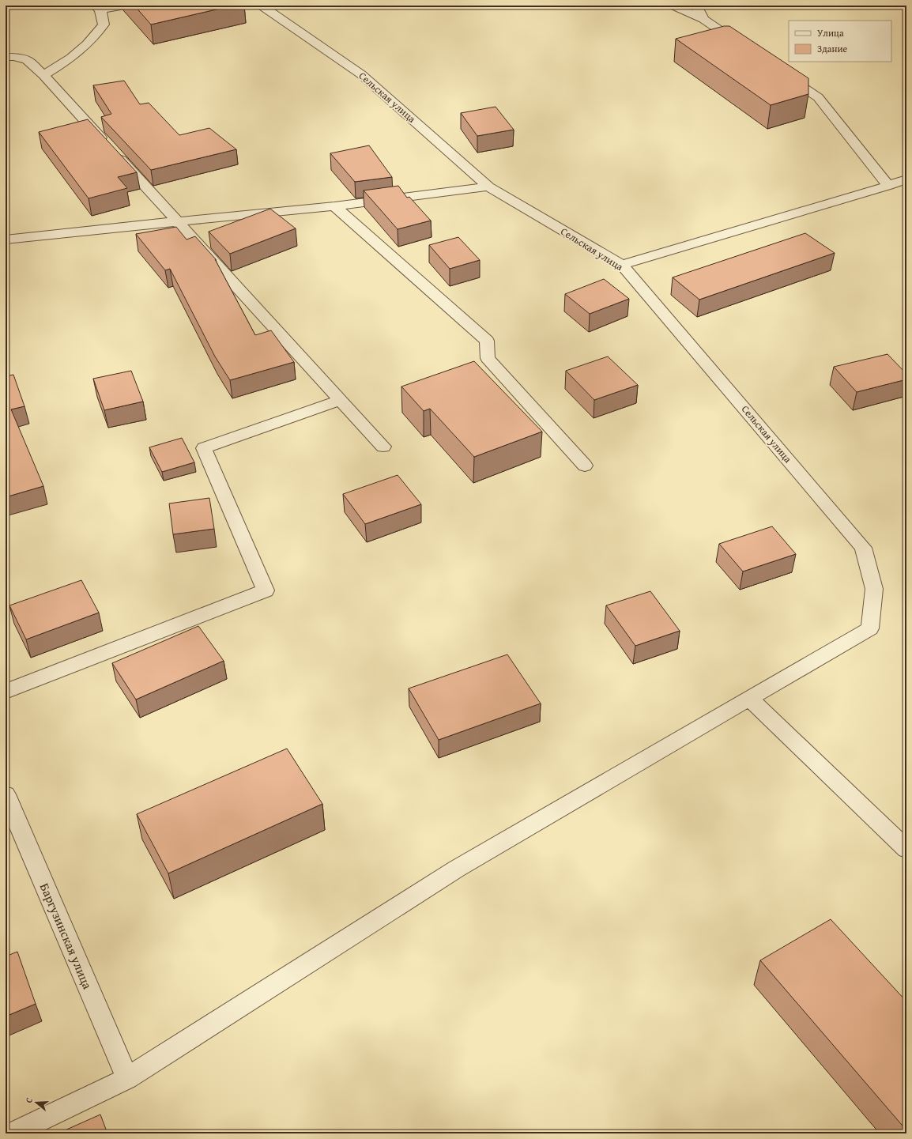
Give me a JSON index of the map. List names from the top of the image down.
{
  "streets": {
    "street": ["Сельская улица", "Баргузинская улица"]
  },
  "legend": ["Улица", "Здание"],
  "north": "left"
}
